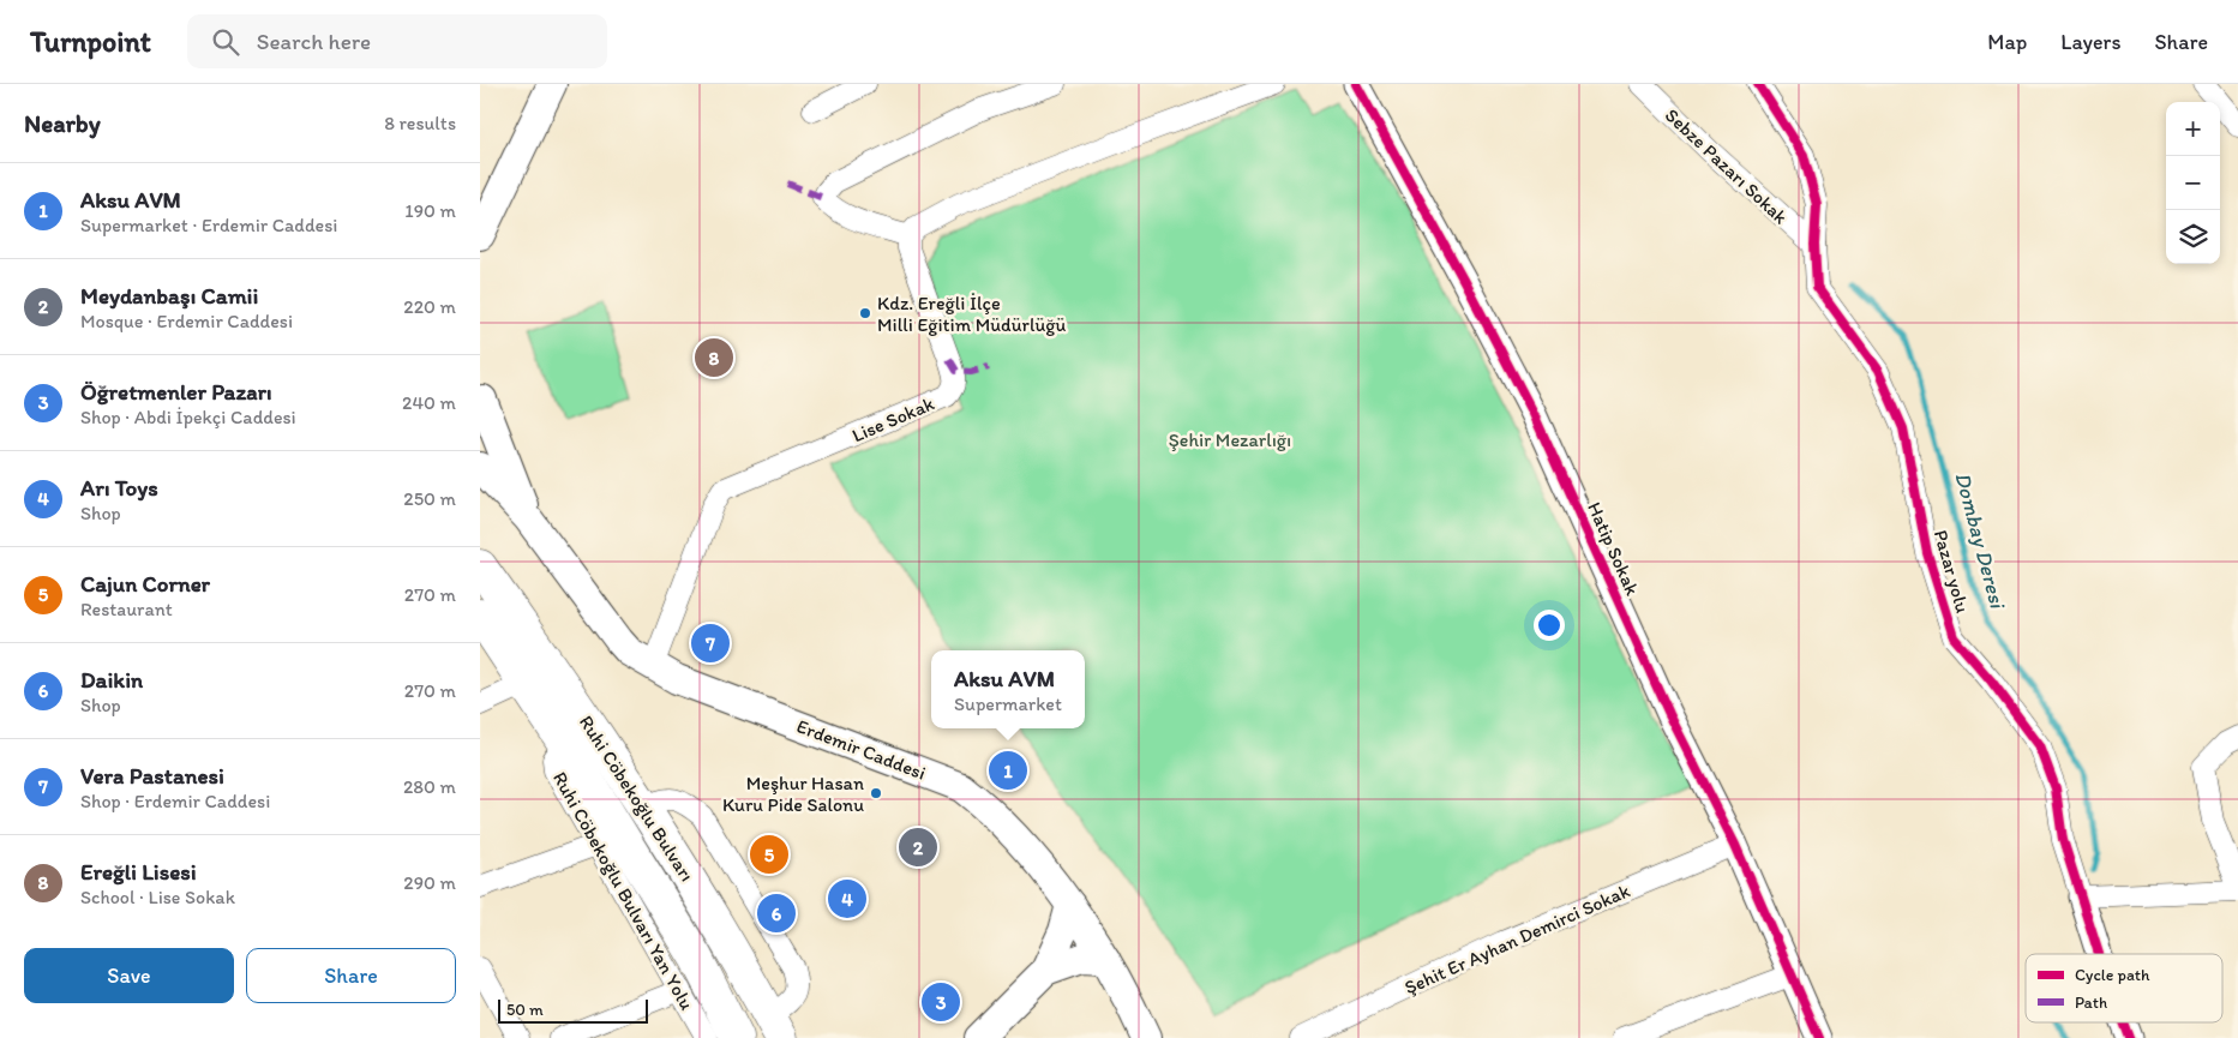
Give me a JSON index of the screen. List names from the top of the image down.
{
  "streets": {
    "main road": ["Erdemir Caddesi", "Ruhi Cöbekoğlu Bulvarı"],
    "street": [
      "Sebze Pazarı Sokak",
      "Lise Sokak",
      "Hatip Sokak",
      "Pazar yolu",
      "Ruhi Cöbekoğlu Bulvarı Yan Yolu",
      "Şehit Er Ayhan Demirci Sokak"
    ]
  },
  "crossings": [
    ["Sebze Pazarı Sokak", "Pazar yolu"],
    ["Lise Sokak", "Erdemir Caddesi"],
    ["Hatip Sokak", "Şehit Er Ayhan Demirci Sokak"],
    ["Ruhi Cöbekoğlu Bulvarı", "Ruhi Cöbekoğlu Bulvarı Yan Yolu"]
  ],
  "water": ["Dombay Deresi"],
  "parks": ["Şehir Mezarlığı"],
  "places": ["Kdz. Ereğli İlçe Milli Eğitim Müdürlüğü", "Meşhur Hasan Kuru Pide Salonu"],
  "legend": ["Cycle path", "Path"],
  "scale_bar": "50 m",
  "page": {
    "header": "Turnpoint",
    "search": "Search here",
    "nav": ["Map", "Layers", "Share"],
    "heading": ["Nearby", "8 results"],
    "map_buttons": ["+", "−"],
    "list": [
      {
        "mark": "1",
        "name": "Aksu AVM",
        "note": "Supermarket · Erdemir Caddesi",
        "value": "190 m"
      },
      {
        "mark": "2",
        "name": "Meydanbaşı Camii",
        "note": "Mosque · Erdemir Caddesi",
        "value": "220 m"
      },
      {
        "mark": "3",
        "name": "Öğretmenler Pazarı",
        "note": "Shop · Abdi İpekçi Caddesi",
        "value": "240 m"
      },
      {
        "mark": "4",
        "name": "Arı Toys",
        "note": "Shop",
        "value": "250 m"
      },
      {
        "mark": "5",
        "name": "Cajun Corner",
        "note": "Restaurant",
        "value": "270 m"
      },
      {
        "mark": "6",
        "name": "Daikin",
        "note": "Shop",
        "value": "270 m"
      },
      {
        "mark": "7",
        "name": "Vera Pastanesi",
        "note": "Shop · Erdemir Caddesi",
        "value": "280 m"
      },
      {
        "mark": "8",
        "name": "Ereğli Lisesi",
        "note": "School · Lise Sokak",
        "value": "290 m"
      }
    ],
    "pins": [
      "8",
      "7",
      "1",
      "2",
      "5",
      "4",
      "6",
      "3"
    ],
    "popup": ["Aksu AVM", "Supermarket"],
    "buttons": ["Save", "Share"],
    "scale": "50 m"
  }
}
